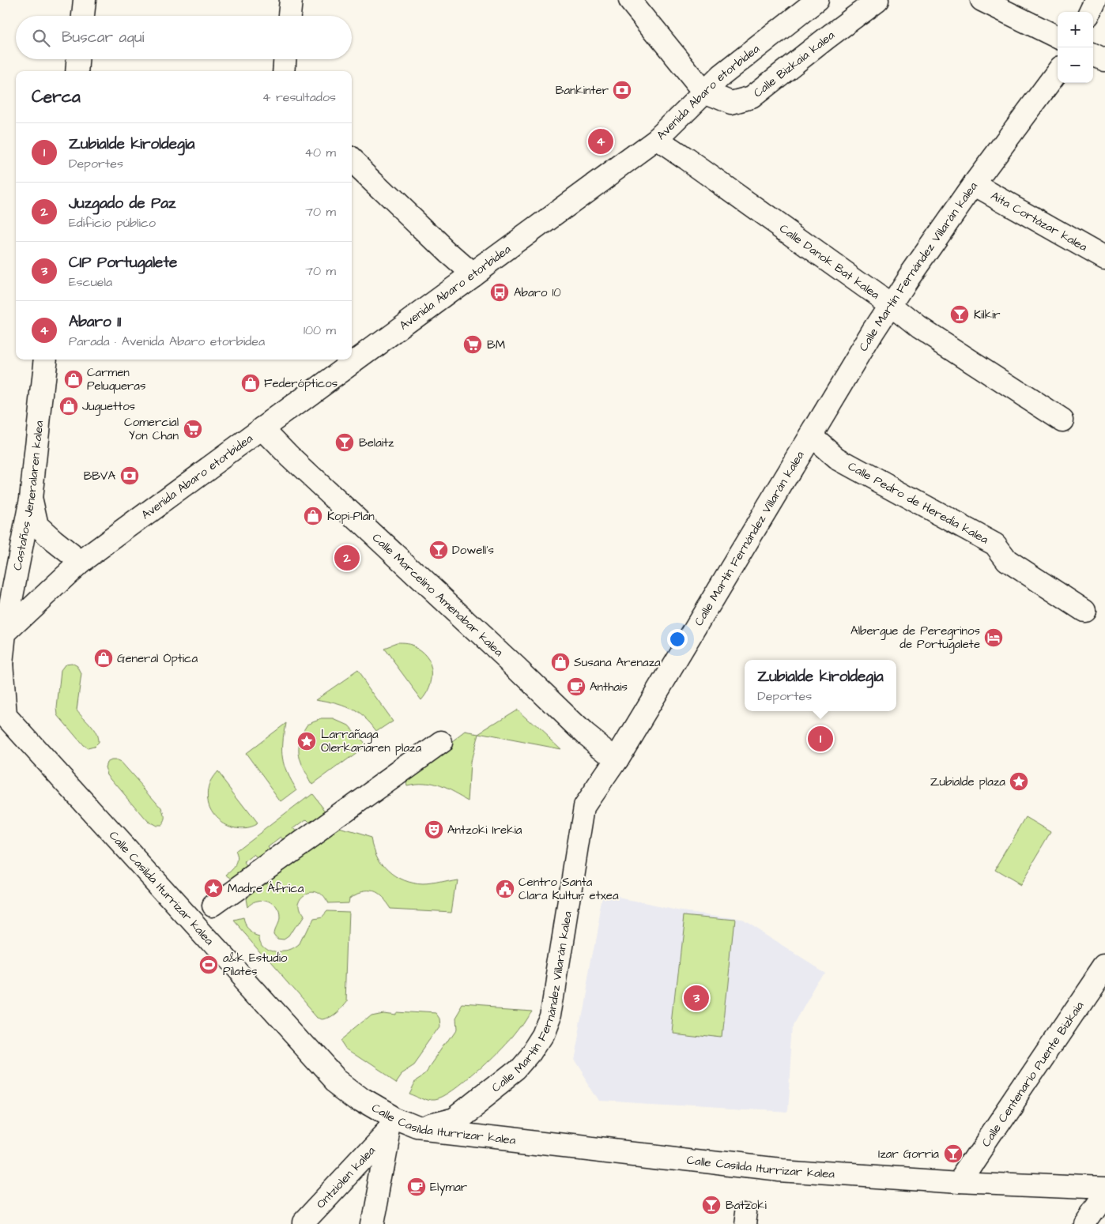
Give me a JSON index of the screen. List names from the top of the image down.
{
  "streets": {
    "street": [
      "Calle Bizkaia kalea",
      "Avenida Abaro etorbidea",
      "Aita Cortázar kalea",
      "Calle Danok Bat kalea",
      "Calle Martín Fernández Villarán kalea",
      "Castaños Jeneralaren kalea",
      "Calle Pedro de Heredia kalea",
      "Calle Marcelino Amenabar kalea",
      "Calle Casilda Iturrizar kalea",
      "Calle Centenario Puente Bizkaia",
      "Ontziolen kalea"
    ]
  },
  "crossings": [
    ["Calle Bizkaia kalea", "Avenida Abaro etorbidea"],
    ["Avenida Abaro etorbidea", "Calle Danok Bat kalea"],
    ["Avenida Abaro etorbidea", "Castaños Jeneralaren kalea"],
    ["Avenida Abaro etorbidea", "Calle Marcelino Amenabar kalea"],
    ["Avenida Abaro etorbidea", "Calle Casilda Iturrizar kalea"],
    ["Aita Cortázar kalea", "Calle Martín Fernández Villarán kalea"],
    ["Calle Danok Bat kalea", "Calle Martín Fernández Villarán kalea"],
    ["Calle Martín Fernández Villarán kalea", "Calle Pedro de Heredia kalea"],
    ["Calle Martín Fernández Villarán kalea", "Calle Marcelino Amenabar kalea"],
    ["Calle Martín Fernández Villarán kalea", "Calle Casilda Iturrizar kalea"],
    ["Castaños Jeneralaren kalea", "Calle Casilda Iturrizar kalea"],
    ["Calle Casilda Iturrizar kalea", "Calle Centenario Puente Bizkaia"]
  ],
  "places": {
    "bank": ["Bankinter", "BBVA"],
    "bus stop": ["Abaro 10"],
    "bar": [
      "Kilkir",
      "Belaitz",
      "Dowell's",
      "Izar Gorria",
      "Batzoki"
    ],
    "supermarket": ["BM", "Comercial Yon Chan"],
    "shop": [
      "Carmen Peluqueras",
      "Federópticos",
      "Juguettos",
      "Kopi-Plan",
      "General Óptica",
      "Susana Arenaza"
    ],
    "hotel": ["Albergue de Peregrinos de Portugalete"],
    "cafe": ["Anthais", "Elymar"],
    "place": ["Larrañaga Olerkariaren plaza", "Zubialde plaza", "Madre África"],
    "theatre": ["Antzoki Irekia"],
    "public building": ["Centro Santa Clara Kultur etxea"],
    "sports": ["a&k Estudio Pilates"]
  },
  "page": {
    "map_buttons": ["+", "−"],
    "search": "Buscar aquí",
    "heading": ["Cerca", "4 resultados"],
    "list": [
      {
        "mark": "1",
        "name": "Zubialde kiroldegia",
        "note": "Deportes",
        "value": "40 m"
      },
      {
        "mark": "2",
        "name": "Juzgado de Paz",
        "note": "Edificio público",
        "value": "70 m"
      },
      {
        "mark": "3",
        "name": "CIP Portugalete",
        "note": "Escuela",
        "value": "70 m"
      },
      {
        "mark": "4",
        "name": "Abaro 11",
        "note": "Parada · Avenida Abaro etorbidea",
        "value": "100 m"
      }
    ],
    "pins": [
      "4",
      "2",
      "1",
      "3"
    ],
    "popup": ["Zubialde kiroldegia", "Deportes"]
  }
}
